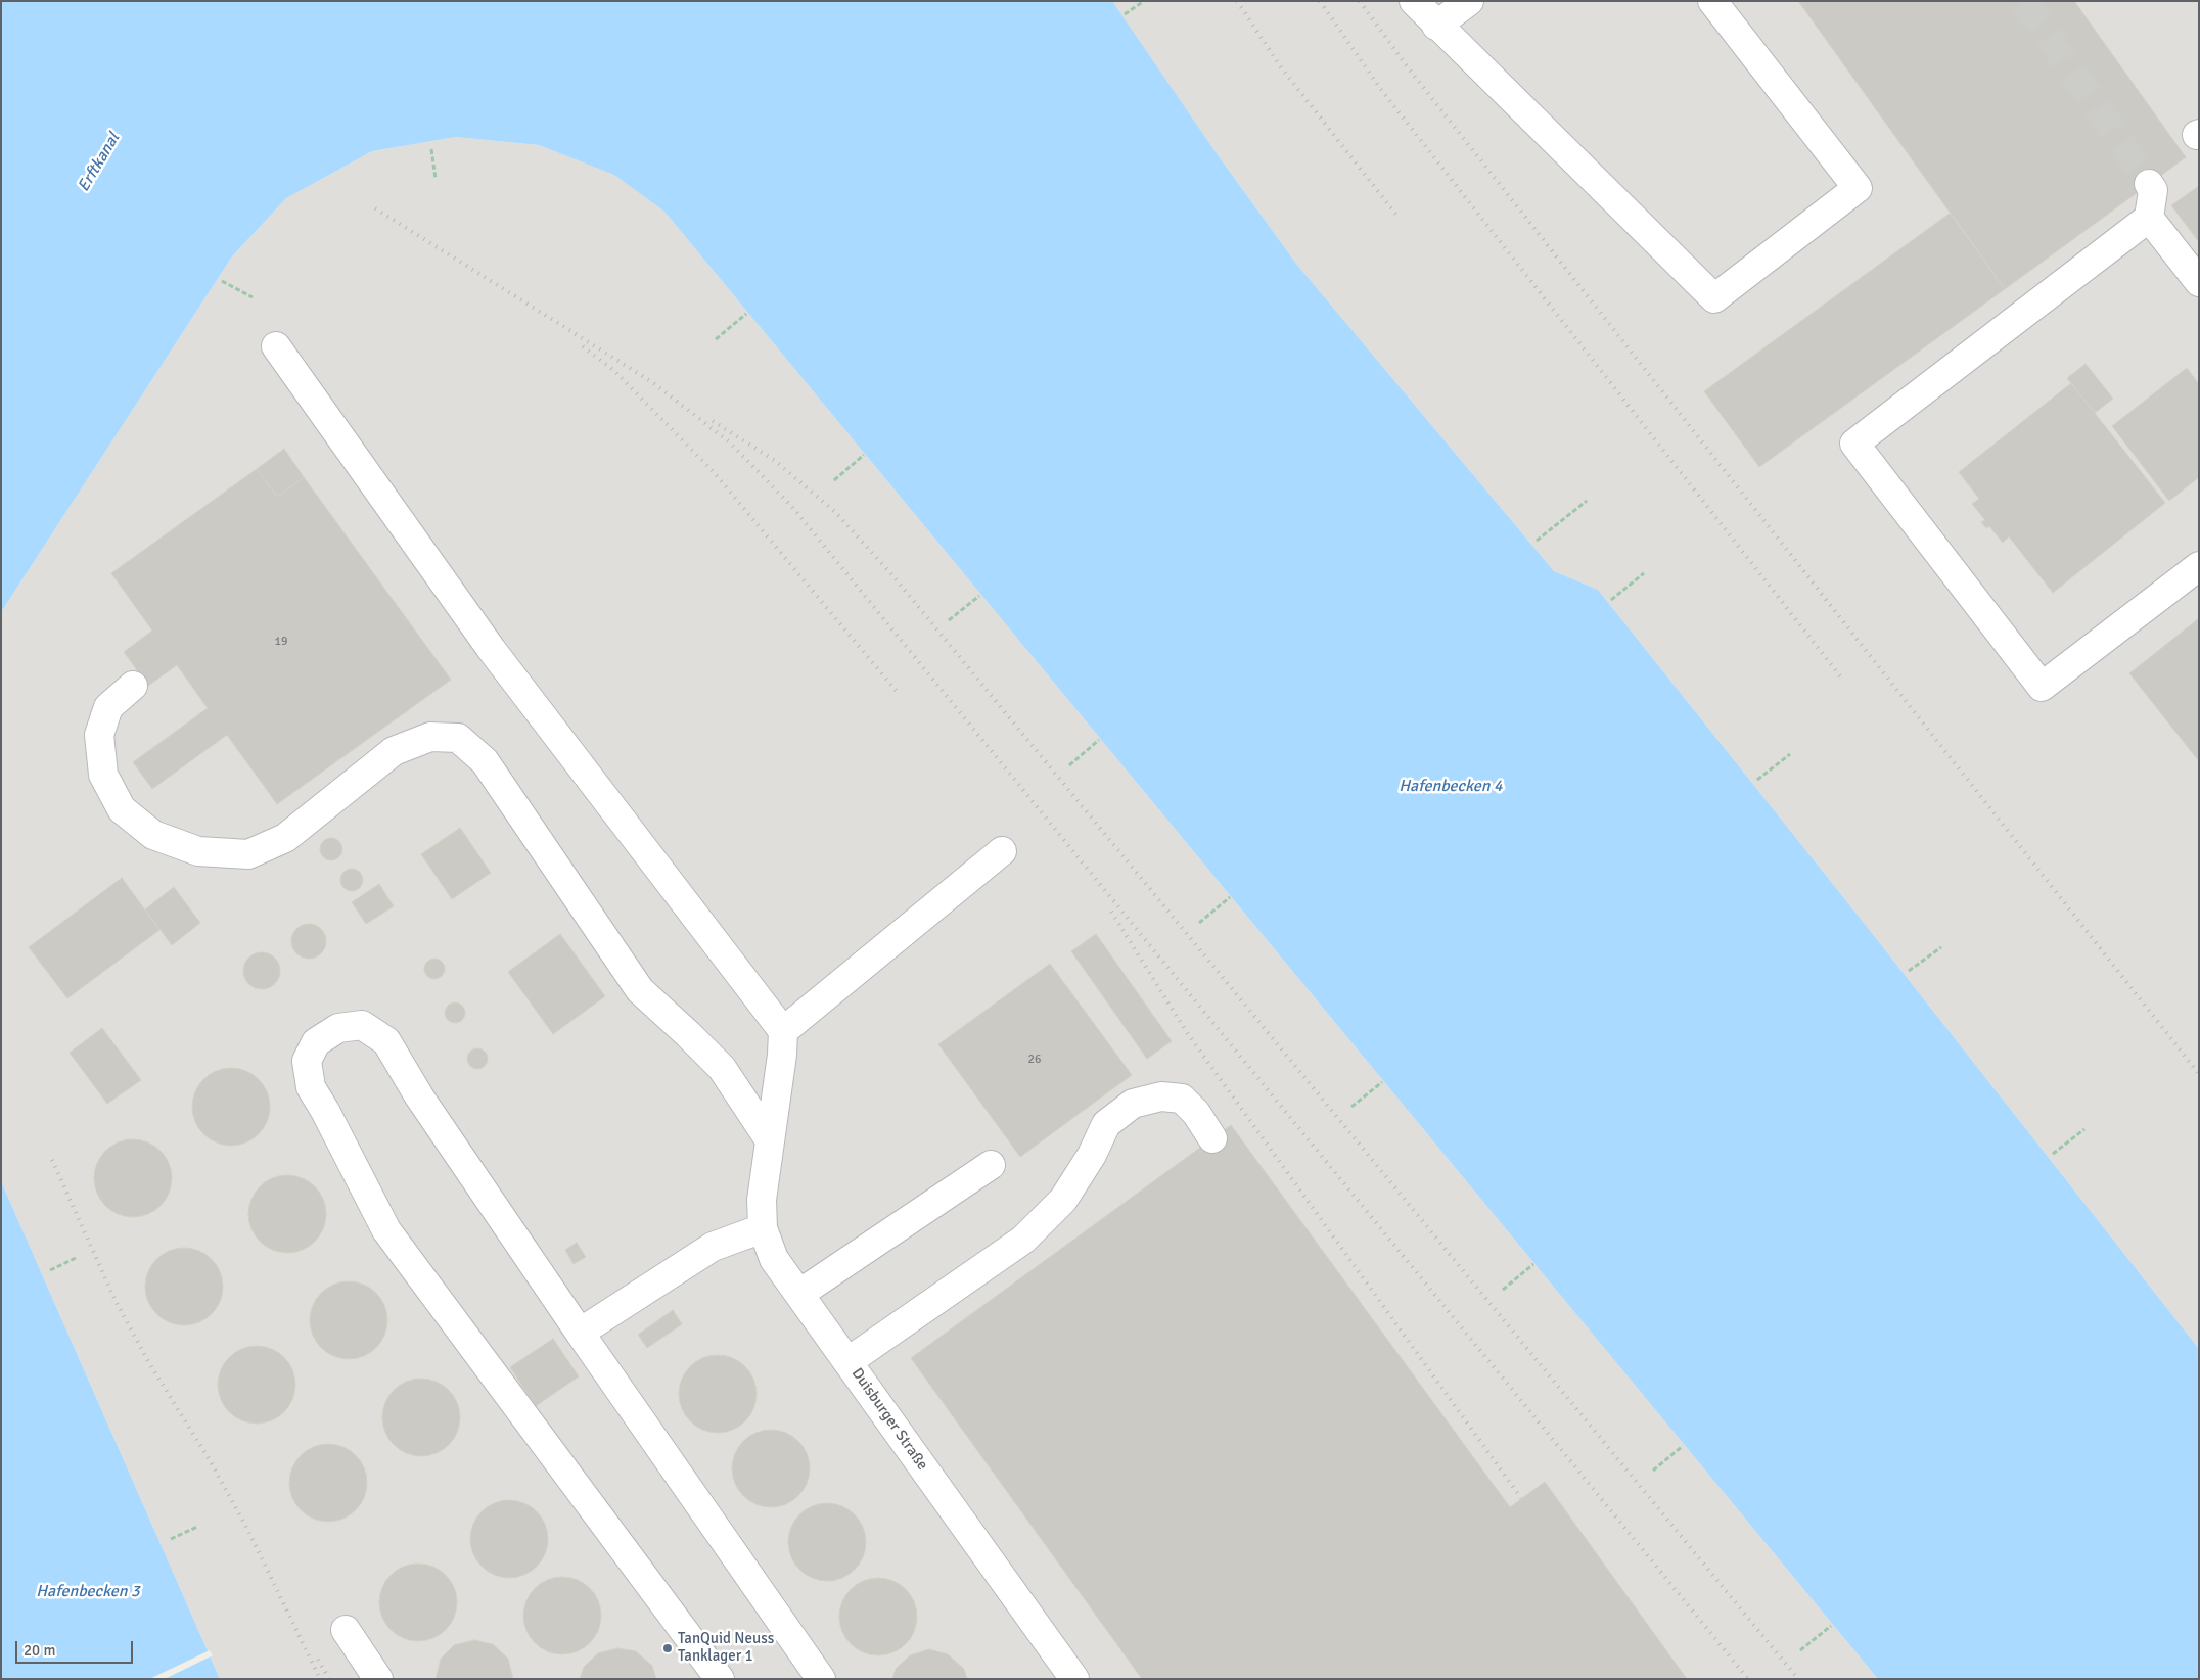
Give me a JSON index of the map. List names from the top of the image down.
{
  "streets": {
    "street": ["Duisburger Straße"]
  },
  "water": ["Erftkanal", "Hafenbecken 4", "Hafenbecken 3"],
  "places": ["TanQuid Neuss Tanklager 1"],
  "house_numbers": ["19", "26"],
  "scale_bar": "20 m"
}
